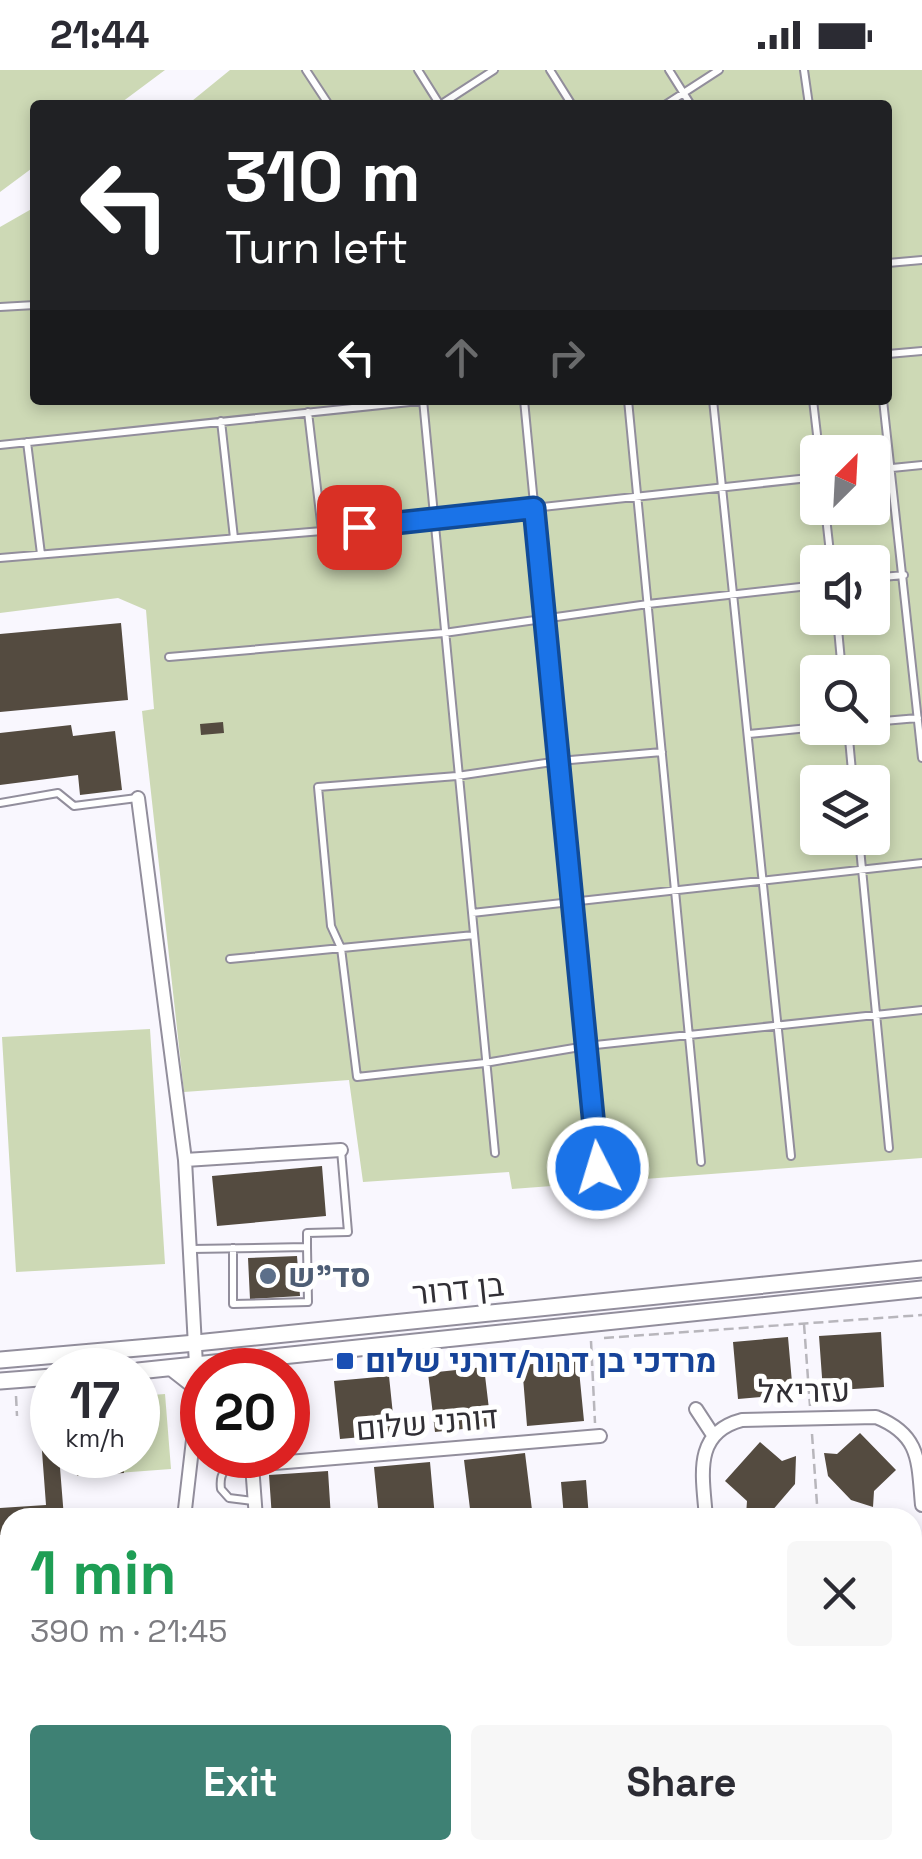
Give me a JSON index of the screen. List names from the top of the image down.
{
  "streets": {
    "street": ["בן דרור", "עזריאל", "דורני שלום"]
  },
  "places": {
    "other": ["סד\"ש"],
    "transit": ["מרדכי בן דרור/דורני שלום"]
  },
  "north": "top right",
  "page": {
    "status": "21:44",
    "turn": ["310 m", "Turn left"],
    "speed": "17 km/h",
    "limit": "20",
    "heading": ["1 min", "390 m · 21:45"],
    "buttons": ["Exit", "Share"]
  }
}
